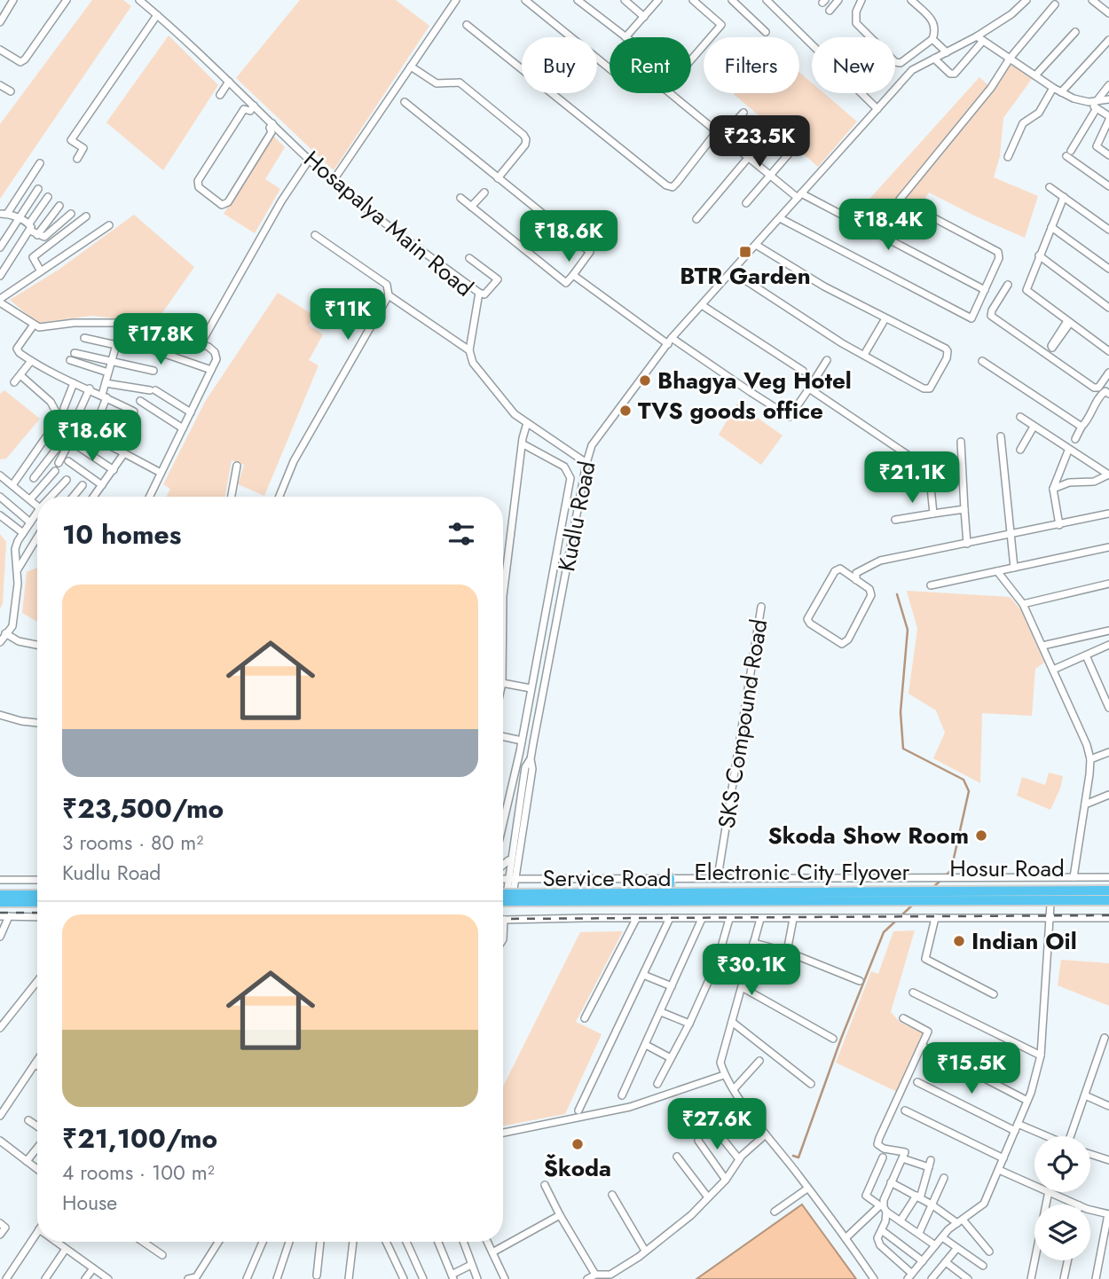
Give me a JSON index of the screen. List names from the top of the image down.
{
  "streets": {
    "highway": ["Hosur Road", "Electronic City Flyover"],
    "street": [
      "Hosapalya Main Road",
      "Kudlu Road",
      "SKS Compound Road",
      "Service Road"
    ]
  },
  "crossings": [
    ["Kudlu Road", "Hosur Road"],
    ["Kudlu Road", "Service Road"],
    ["SKS Compound Road", "Service Road"],
    ["Hosur Road", "Electronic City Flyover"]
  ],
  "places": {
    "transit": ["BTR Garden"],
    "other": [
      "Bhagya Veg Hotel",
      "TVS goods office",
      "Skoda Show Room",
      "Indian Oil",
      "Škoda"
    ]
  },
  "page": {
    "chip": [
      "Buy",
      "Rent",
      "Filters",
      "New"
    ],
    "price": [
      "₹23.5K",
      "₹18.4K",
      "₹18.6K",
      "₹11K",
      "₹17.8K",
      "₹18.6K",
      "₹21.1K",
      "₹30.1K",
      "₹15.5K",
      "₹27.6K"
    ],
    "heading": "10 homes",
    "list": [
      {
        "name": "₹23,500/mo",
        "note": "3 rooms · 80 m² · Kudlu Road"
      },
      {
        "name": "₹21,100/mo",
        "note": "4 rooms · 100 m² · House"
      }
    ]
  }
}
